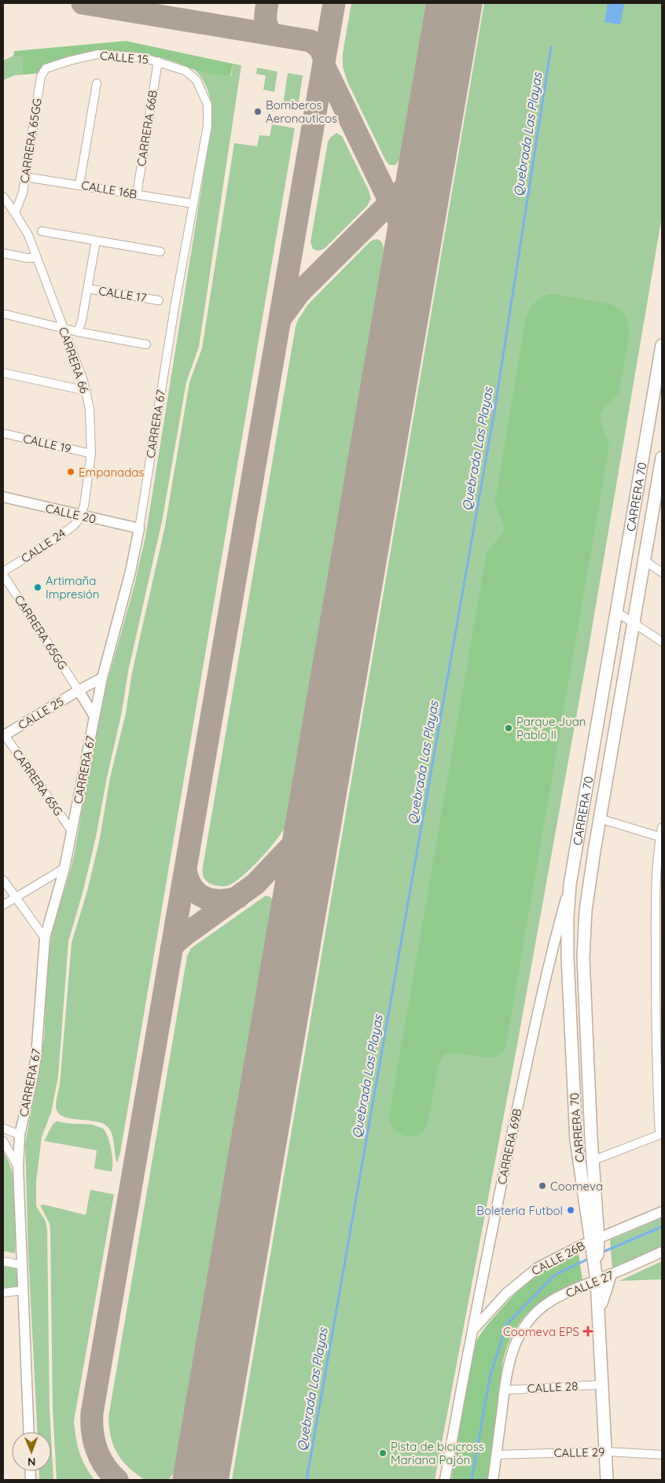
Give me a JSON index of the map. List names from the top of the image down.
{
  "streets": {
    "main road": ["CARRERA 70"],
    "street": [
      "CALLE 15",
      "CARRERA 66B",
      "CARRERA 65GG",
      "CALLE 16B",
      "CALLE 17",
      "CARRERA 66",
      "CARRERA 67",
      "CALLE 19",
      "CALLE 20",
      "CALLE 24",
      "CALLE 25",
      "CARRERA 65G",
      "CARRERA 69B",
      "CALLE 26B",
      "CALLE 27",
      "CALLE 28",
      "CALLE 29"
    ]
  },
  "crossings": [
    ["CALLE 15", "CARRERA 66B"],
    ["CALLE 15", "CARRERA 65GG"],
    ["CALLE 15", "CARRERA 67"],
    ["CARRERA 66B", "CALLE 16B"],
    ["CARRERA 65GG", "CALLE 16B"],
    ["CARRERA 65GG", "CARRERA 66"],
    ["CARRERA 65GG", "CALLE 24"],
    ["CARRERA 65GG", "CALLE 25"],
    ["CALLE 16B", "CARRERA 67"],
    ["CARRERA 66", "CALLE 19"],
    ["CARRERA 66", "CALLE 20"],
    ["CARRERA 66", "CALLE 24"],
    ["CARRERA 67", "CALLE 20"],
    ["CARRERA 67", "CALLE 25"],
    ["CARRERA 67", "CARRERA 65G"],
    ["CARRERA 70", "CARRERA 69B"],
    ["CARRERA 70", "CALLE 26B"],
    ["CARRERA 70", "CALLE 27"],
    ["CARRERA 70", "CALLE 28"],
    ["CARRERA 70", "CALLE 29"],
    ["CALLE 20", "CALLE 24"],
    ["CALLE 25", "CARRERA 65G"],
    ["CARRERA 69B", "CALLE 26B"],
    ["CALLE 27", "CALLE 28"]
  ],
  "water": ["Quebrada Las Playas"],
  "places": {
    "other": [
      "Bomberos Aeronauticos",
      "Empanadas",
      "Artimaña Impresión",
      "Parque Juan Pablo II",
      "Coomeva",
      "Boleteria Futbol",
      "Pista de bicicross Mariana Pajón"
    ],
    "health": ["Coomeva EPS"]
  },
  "north": "bottom"
}
